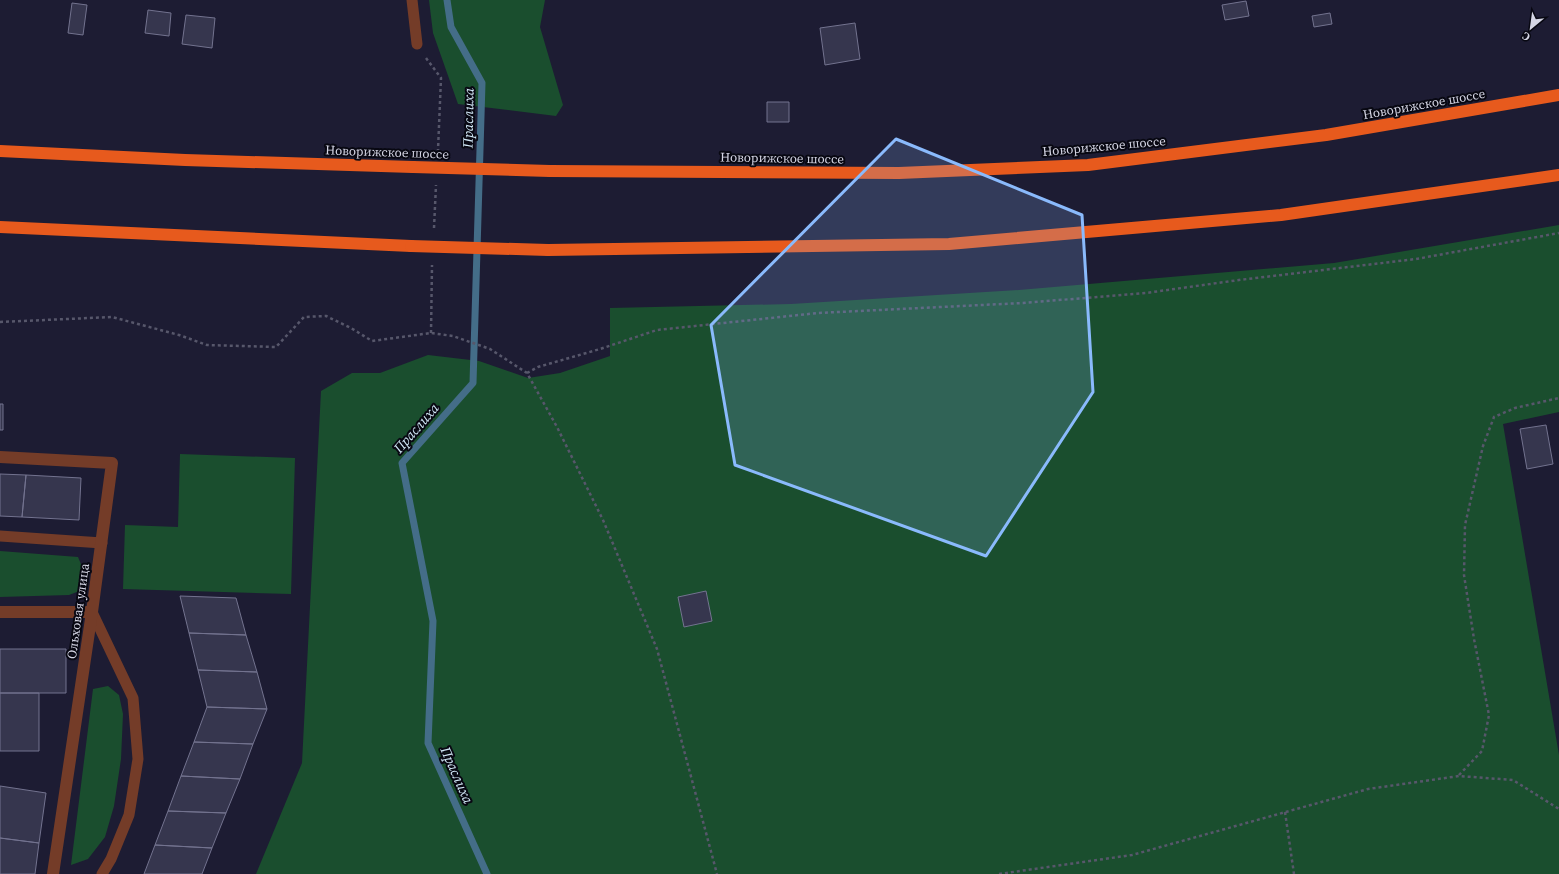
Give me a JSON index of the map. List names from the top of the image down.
{
  "streets": {
    "highway": ["Новорижское шоссе"],
    "street": ["Ольховая улица"]
  },
  "water": ["Праслиха"],
  "north": "bottom left"
}
